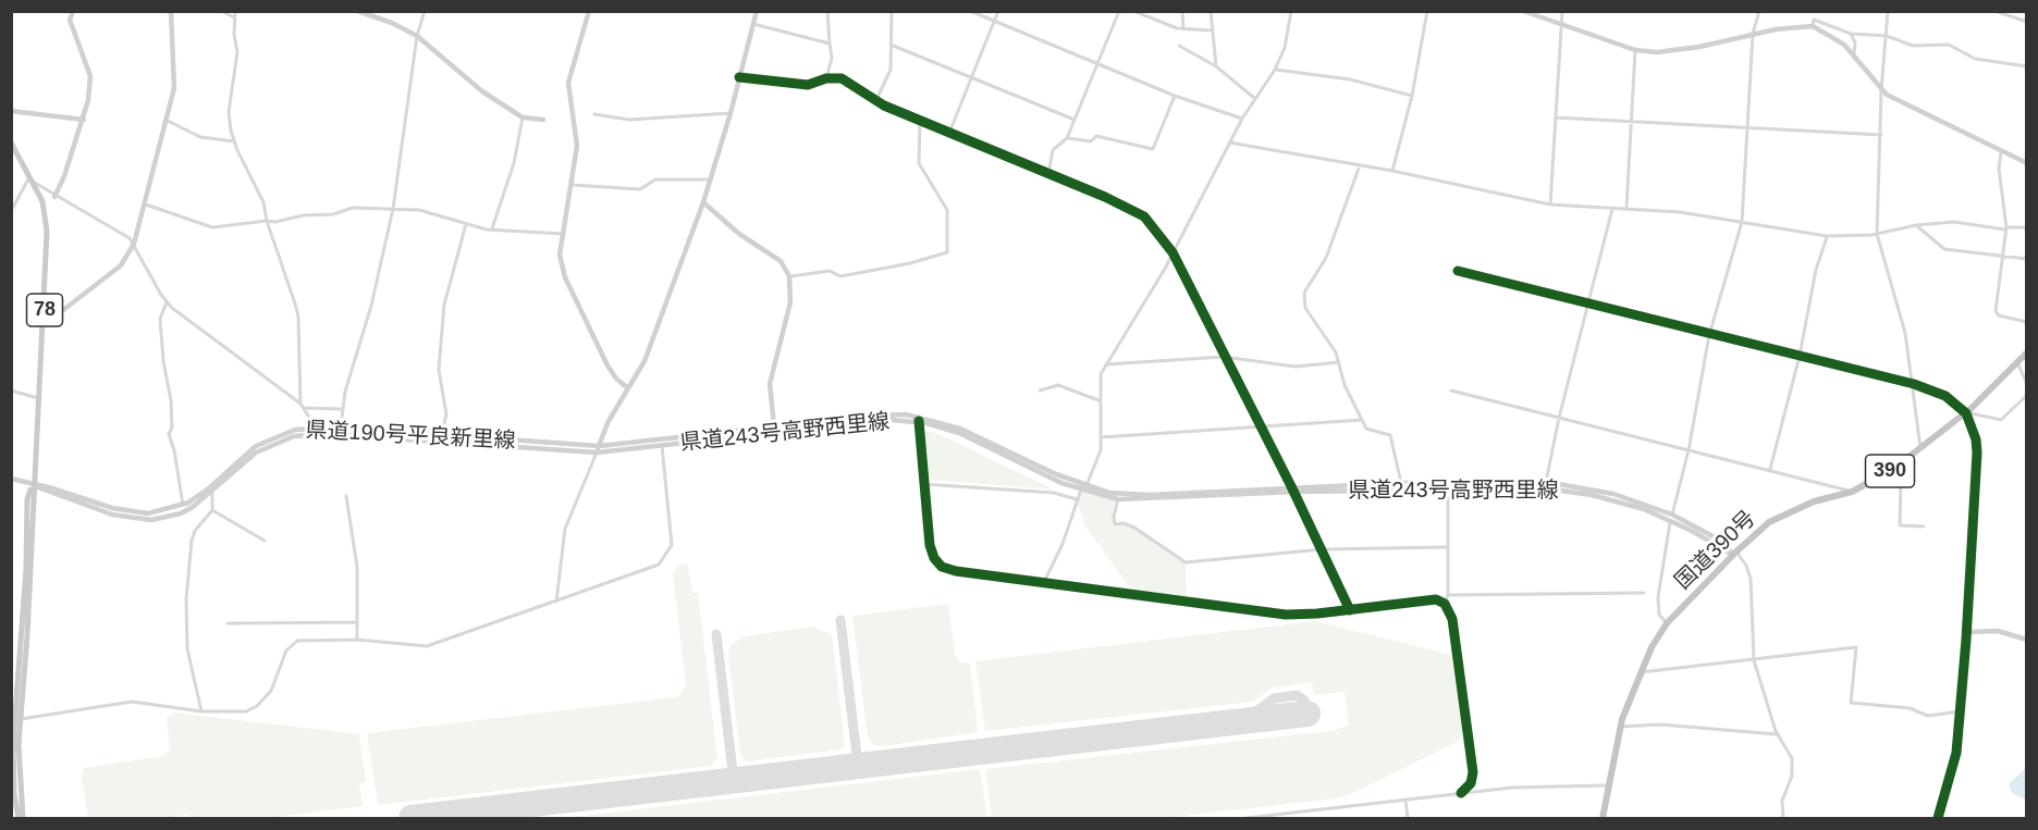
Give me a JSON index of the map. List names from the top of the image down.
{
  "streets": {
    "highway": ["390", "国道390号"],
    "main road": ["78", "県道243号高野西里線", "県道190号平良新里線"]
  },
  "crossings": [
    ["78", "県道190号平良新里線"],
    ["県道243号高野西里線", "県道190号平良新里線"],
    ["県道243号高野西里線", "国道390号"]
  ]
}
